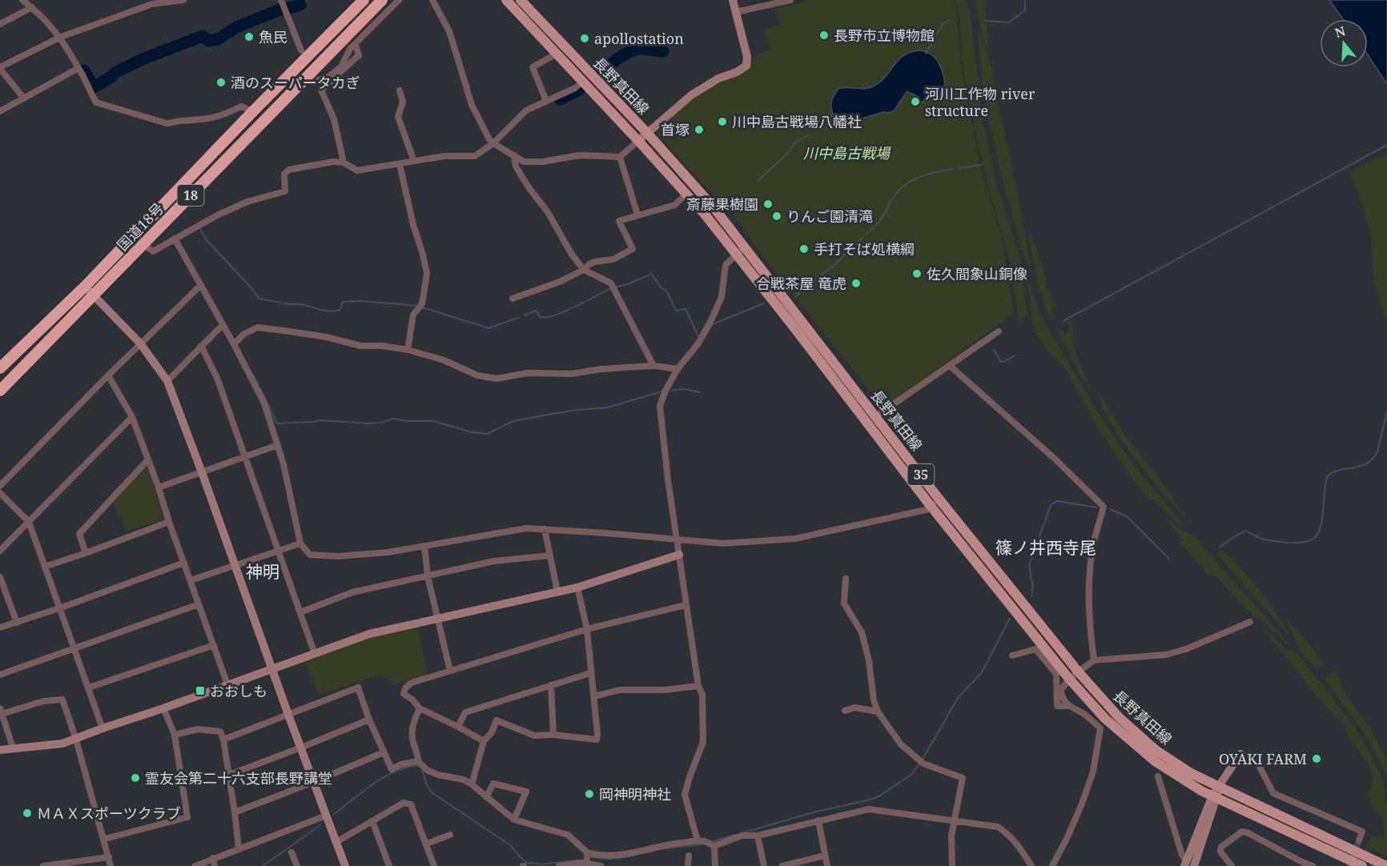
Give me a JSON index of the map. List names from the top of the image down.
{
  "streets": {
    "highway": ["18", "国道18号"],
    "main road": ["長野真田線", "35"]
  },
  "districts": ["篠ノ井西寺尾", "神明"],
  "parks": ["川中島古戦場"],
  "places": {
    "other": [
      "長野市立博物館",
      "魚民",
      "apollostation",
      "酒のスーパータカぎ",
      "河川工作物 river structure",
      "川中島古戦場八幡社",
      "首塚",
      "斎藤果樹園",
      "りんご園清滝",
      "手打そば処横綱",
      "佐久間象山銅像",
      "合戦茶屋 竜虎",
      "OYAKI FARM",
      "霊友会第二十六支部長野講堂",
      "岡神明神社",
      "ＭＡＸスポーツクラブ"
    ],
    "transit": ["おおしも"]
  },
  "north": "top"
}
